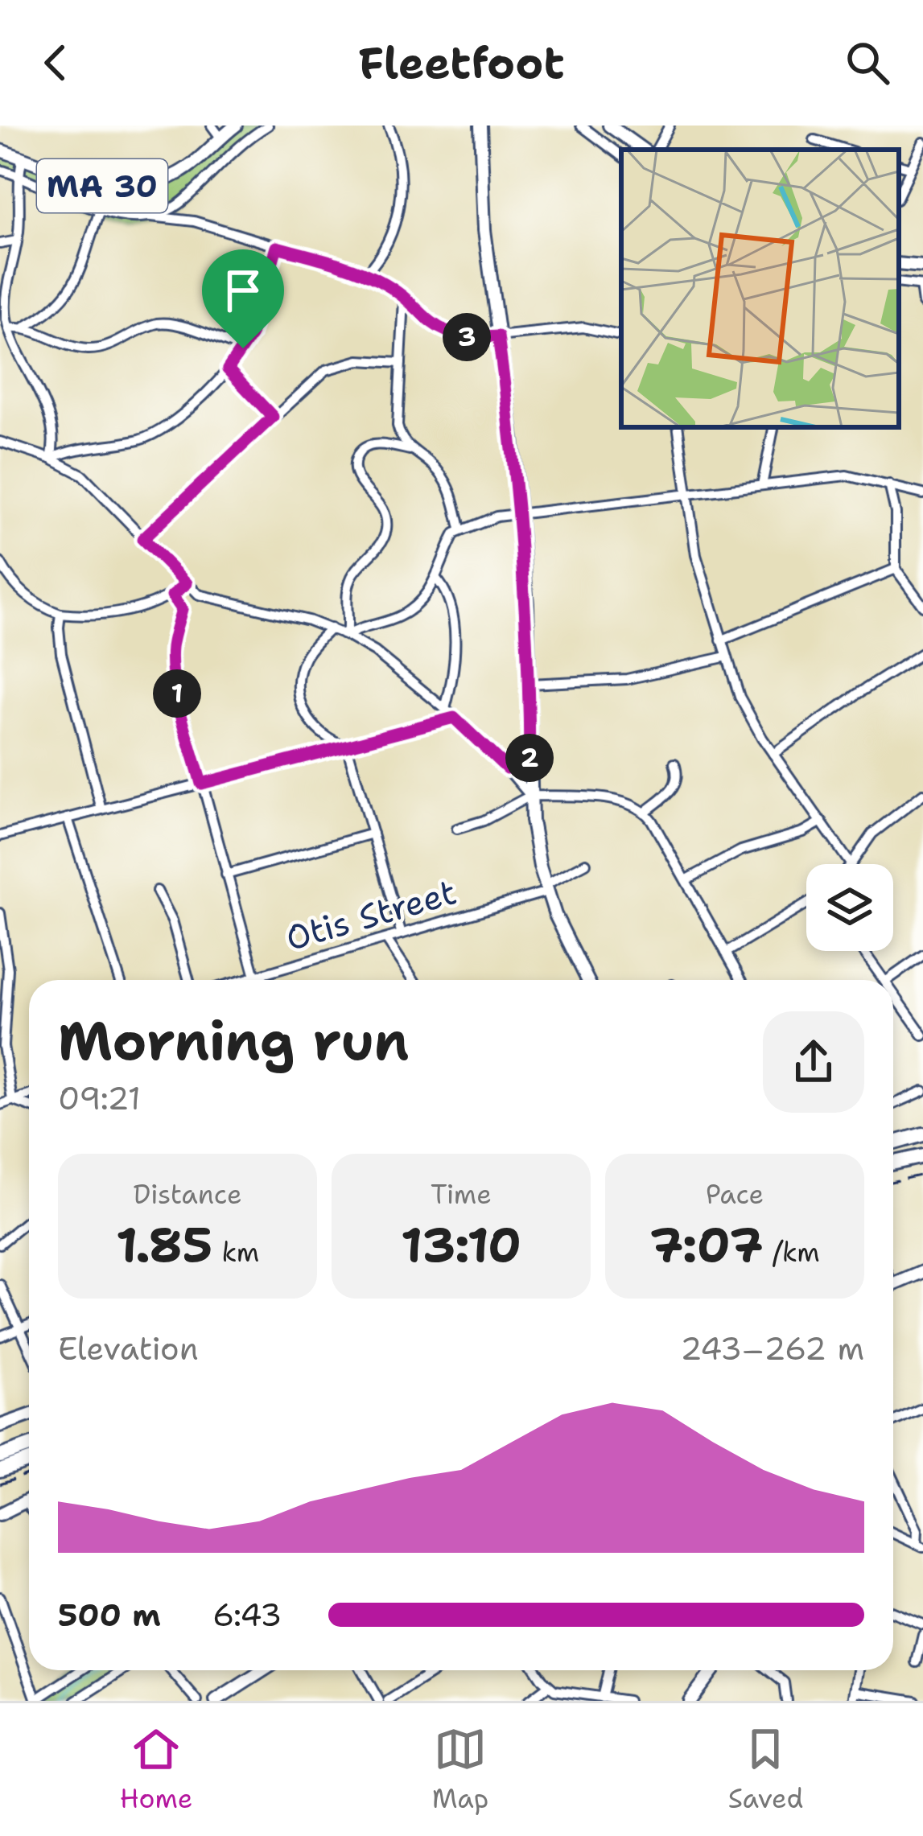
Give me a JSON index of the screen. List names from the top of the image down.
{
  "streets": {
    "main road": ["MA 30"],
    "street": ["Otis Street"]
  },
  "page": {
    "header": "Fleetfoot",
    "pins": ["3", "1", "2"],
    "heading": ["Morning run", "09:21"],
    "stats": [
      ["Distance", "1.85 km"],
      ["Time", "13:10"],
      ["Pace", "7:07 /km"]
    ],
    "chart": ["Elevation", "243–262 m"],
    "list": [
      {
        "name": "500 m",
        "note": "6:43"
      }
    ],
    "tabs": ["Home", "Map", "Saved"]
  }
}
